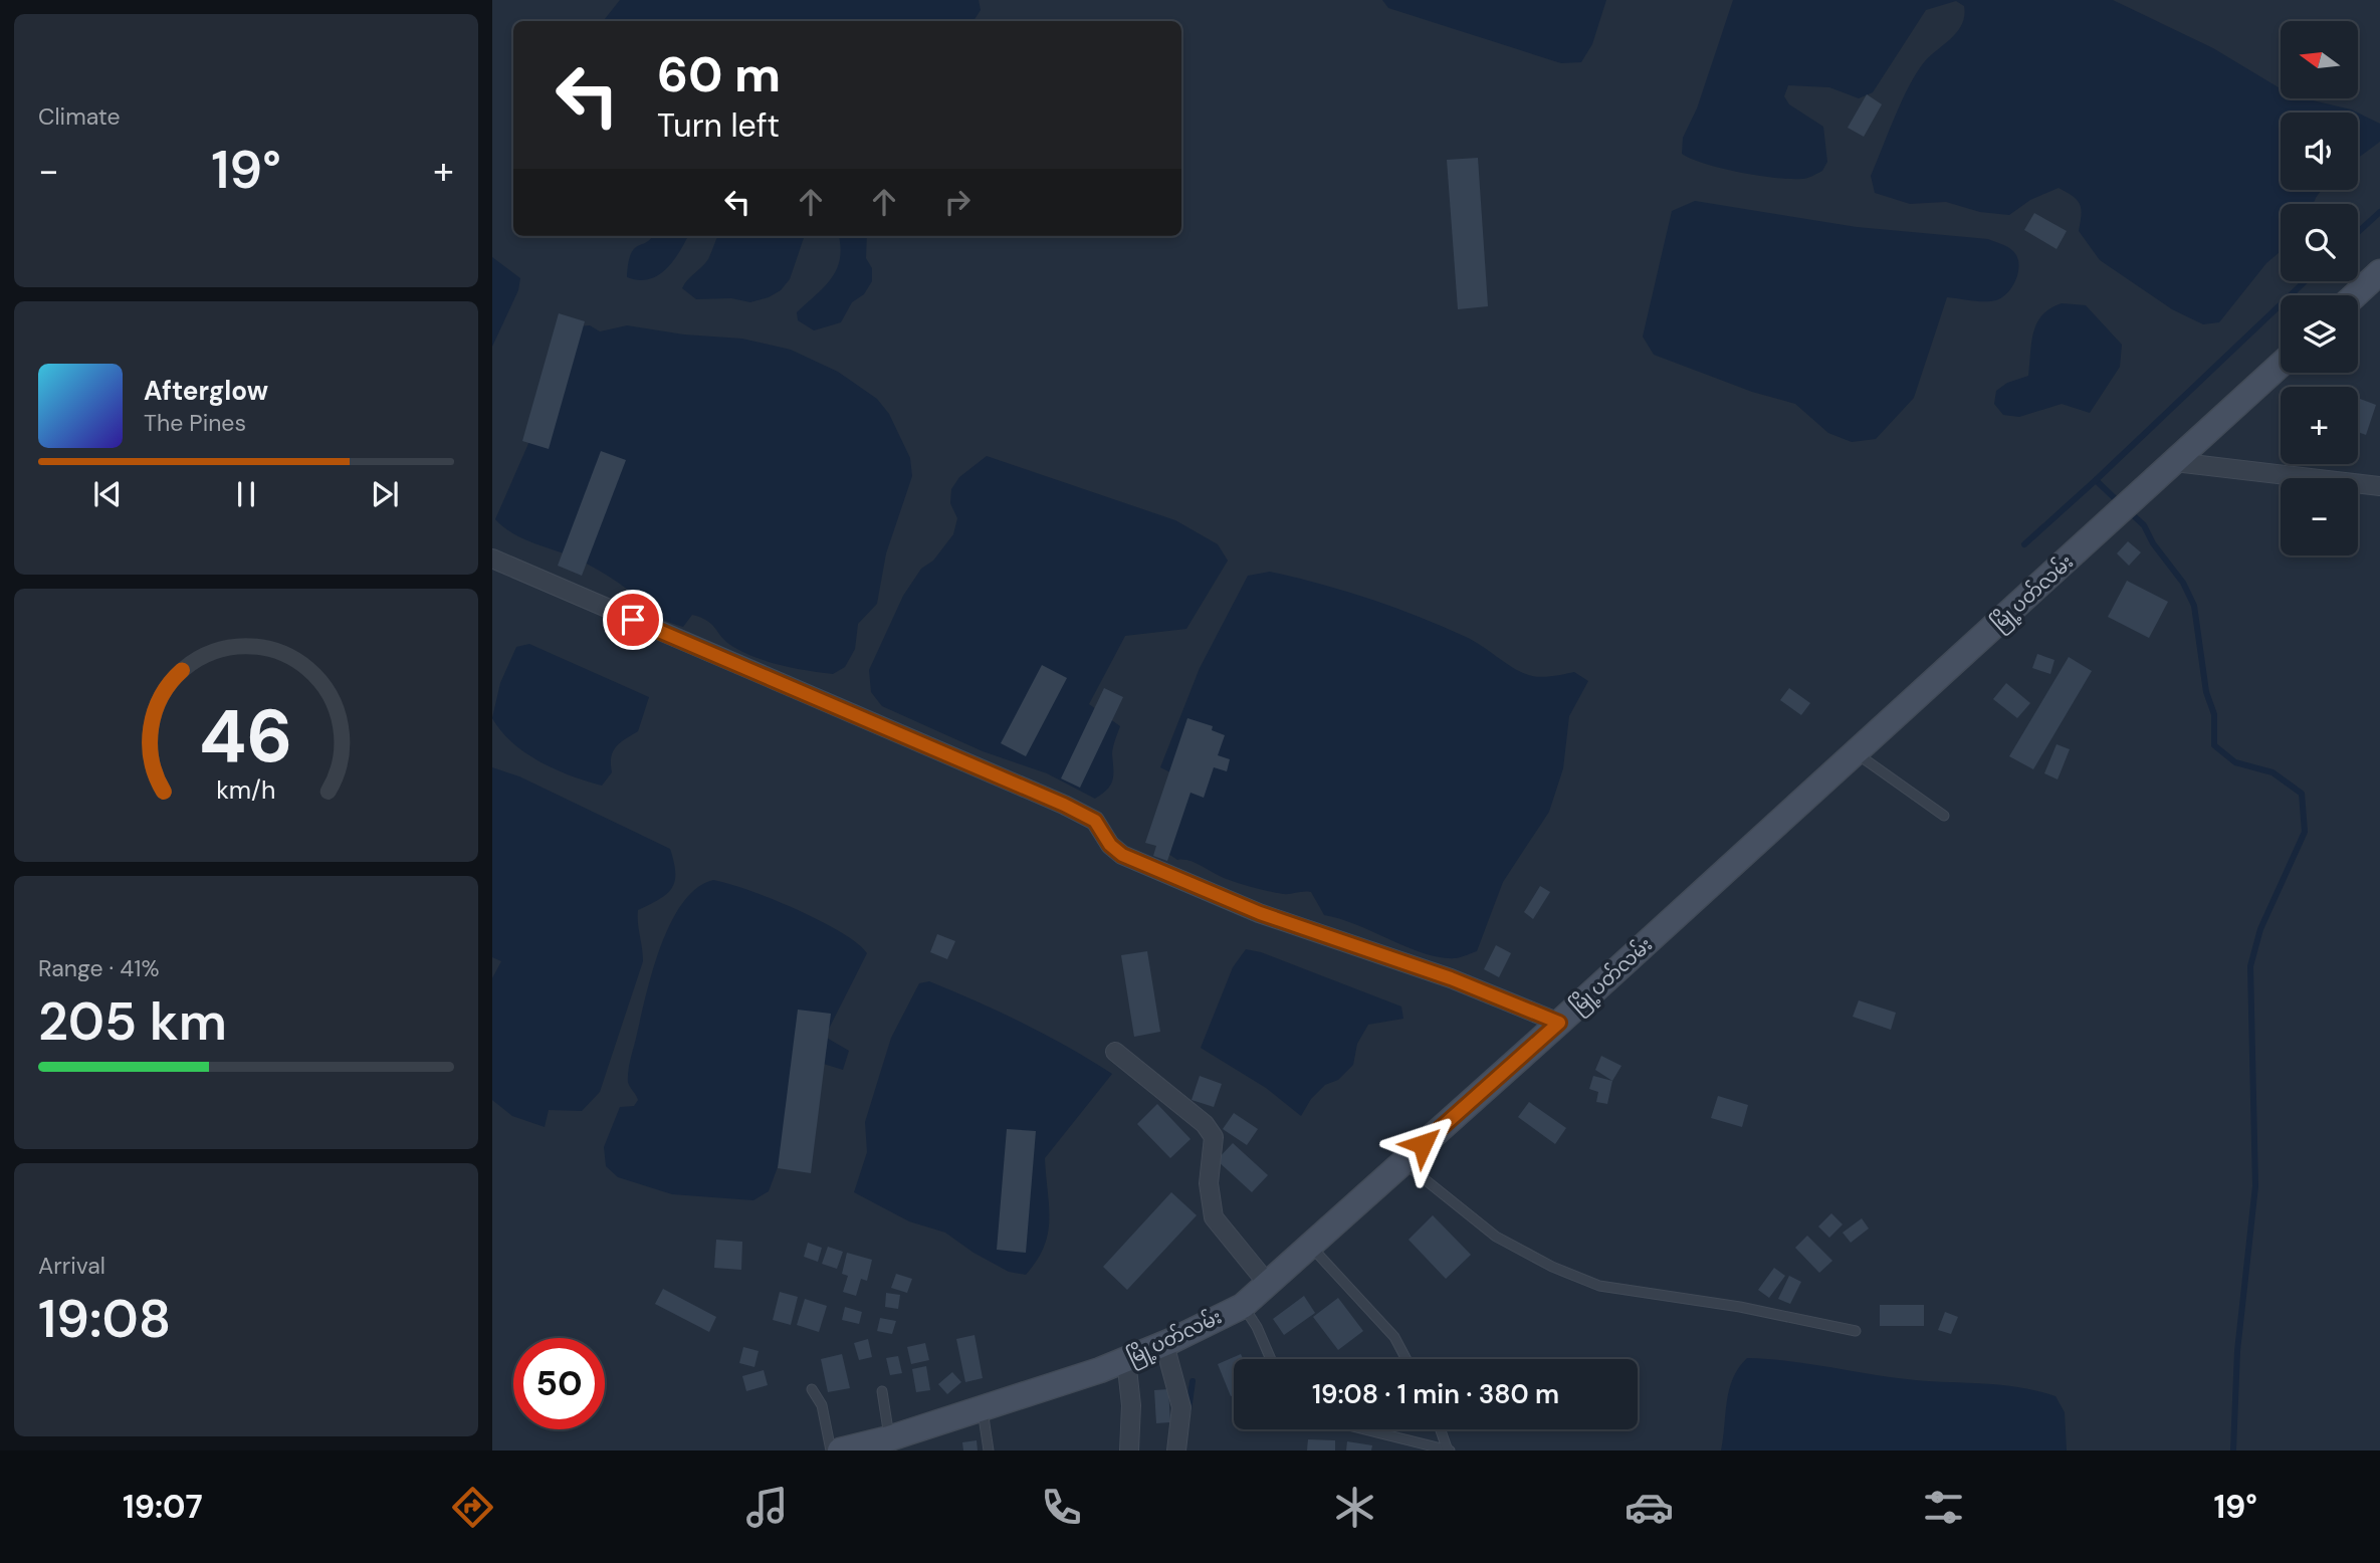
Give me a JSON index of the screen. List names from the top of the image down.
{
  "streets": {
    "main road": ["မြို့ပတ်လမ်း"]
  },
  "north": "left",
  "page": {
    "tile": [
      "Climate",
      ["Range · 41%", "205 km"],
      ["Arrival", "19:08"]
    ],
    "map_buttons": ["+", "−"],
    "turn": ["60 m", "Turn left"],
    "heat": ["−", "19°", "+"],
    "song": ["Afterglow", "The Pines"],
    "limit": "50",
    "trip": "19:08 · 1 min · 380 m",
    "tabs": ["19:07", "19°"],
    "gauge": ["46", "km/h"]
  }
}
